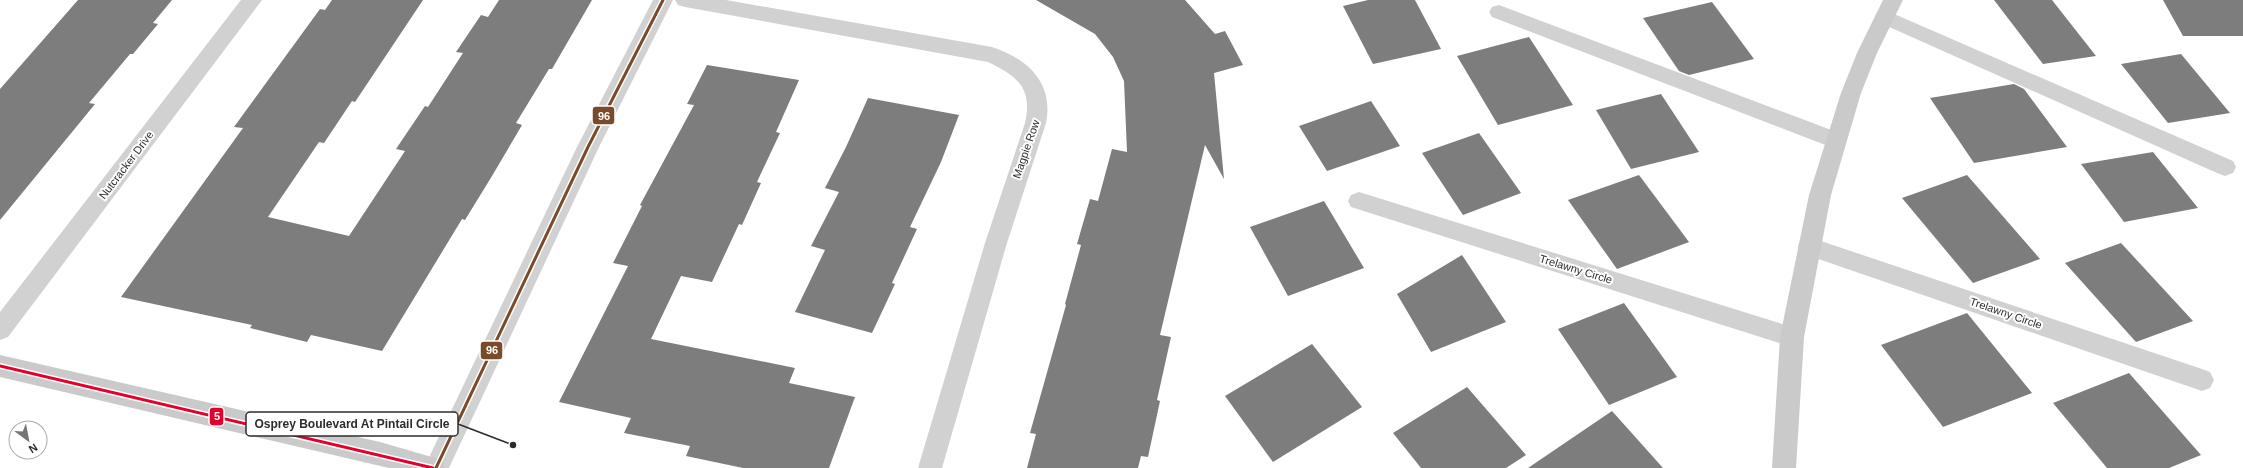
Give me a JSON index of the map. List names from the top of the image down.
{
  "streets": {
    "street": ["Magpie Row", "Nutcracker Drive", "Trelawny Circle"]
  },
  "places": ["Osprey Boulevard At Pintail Circle"],
  "lines": ["transit line 96", "transit line 5"],
  "north": "bottom right"
}
